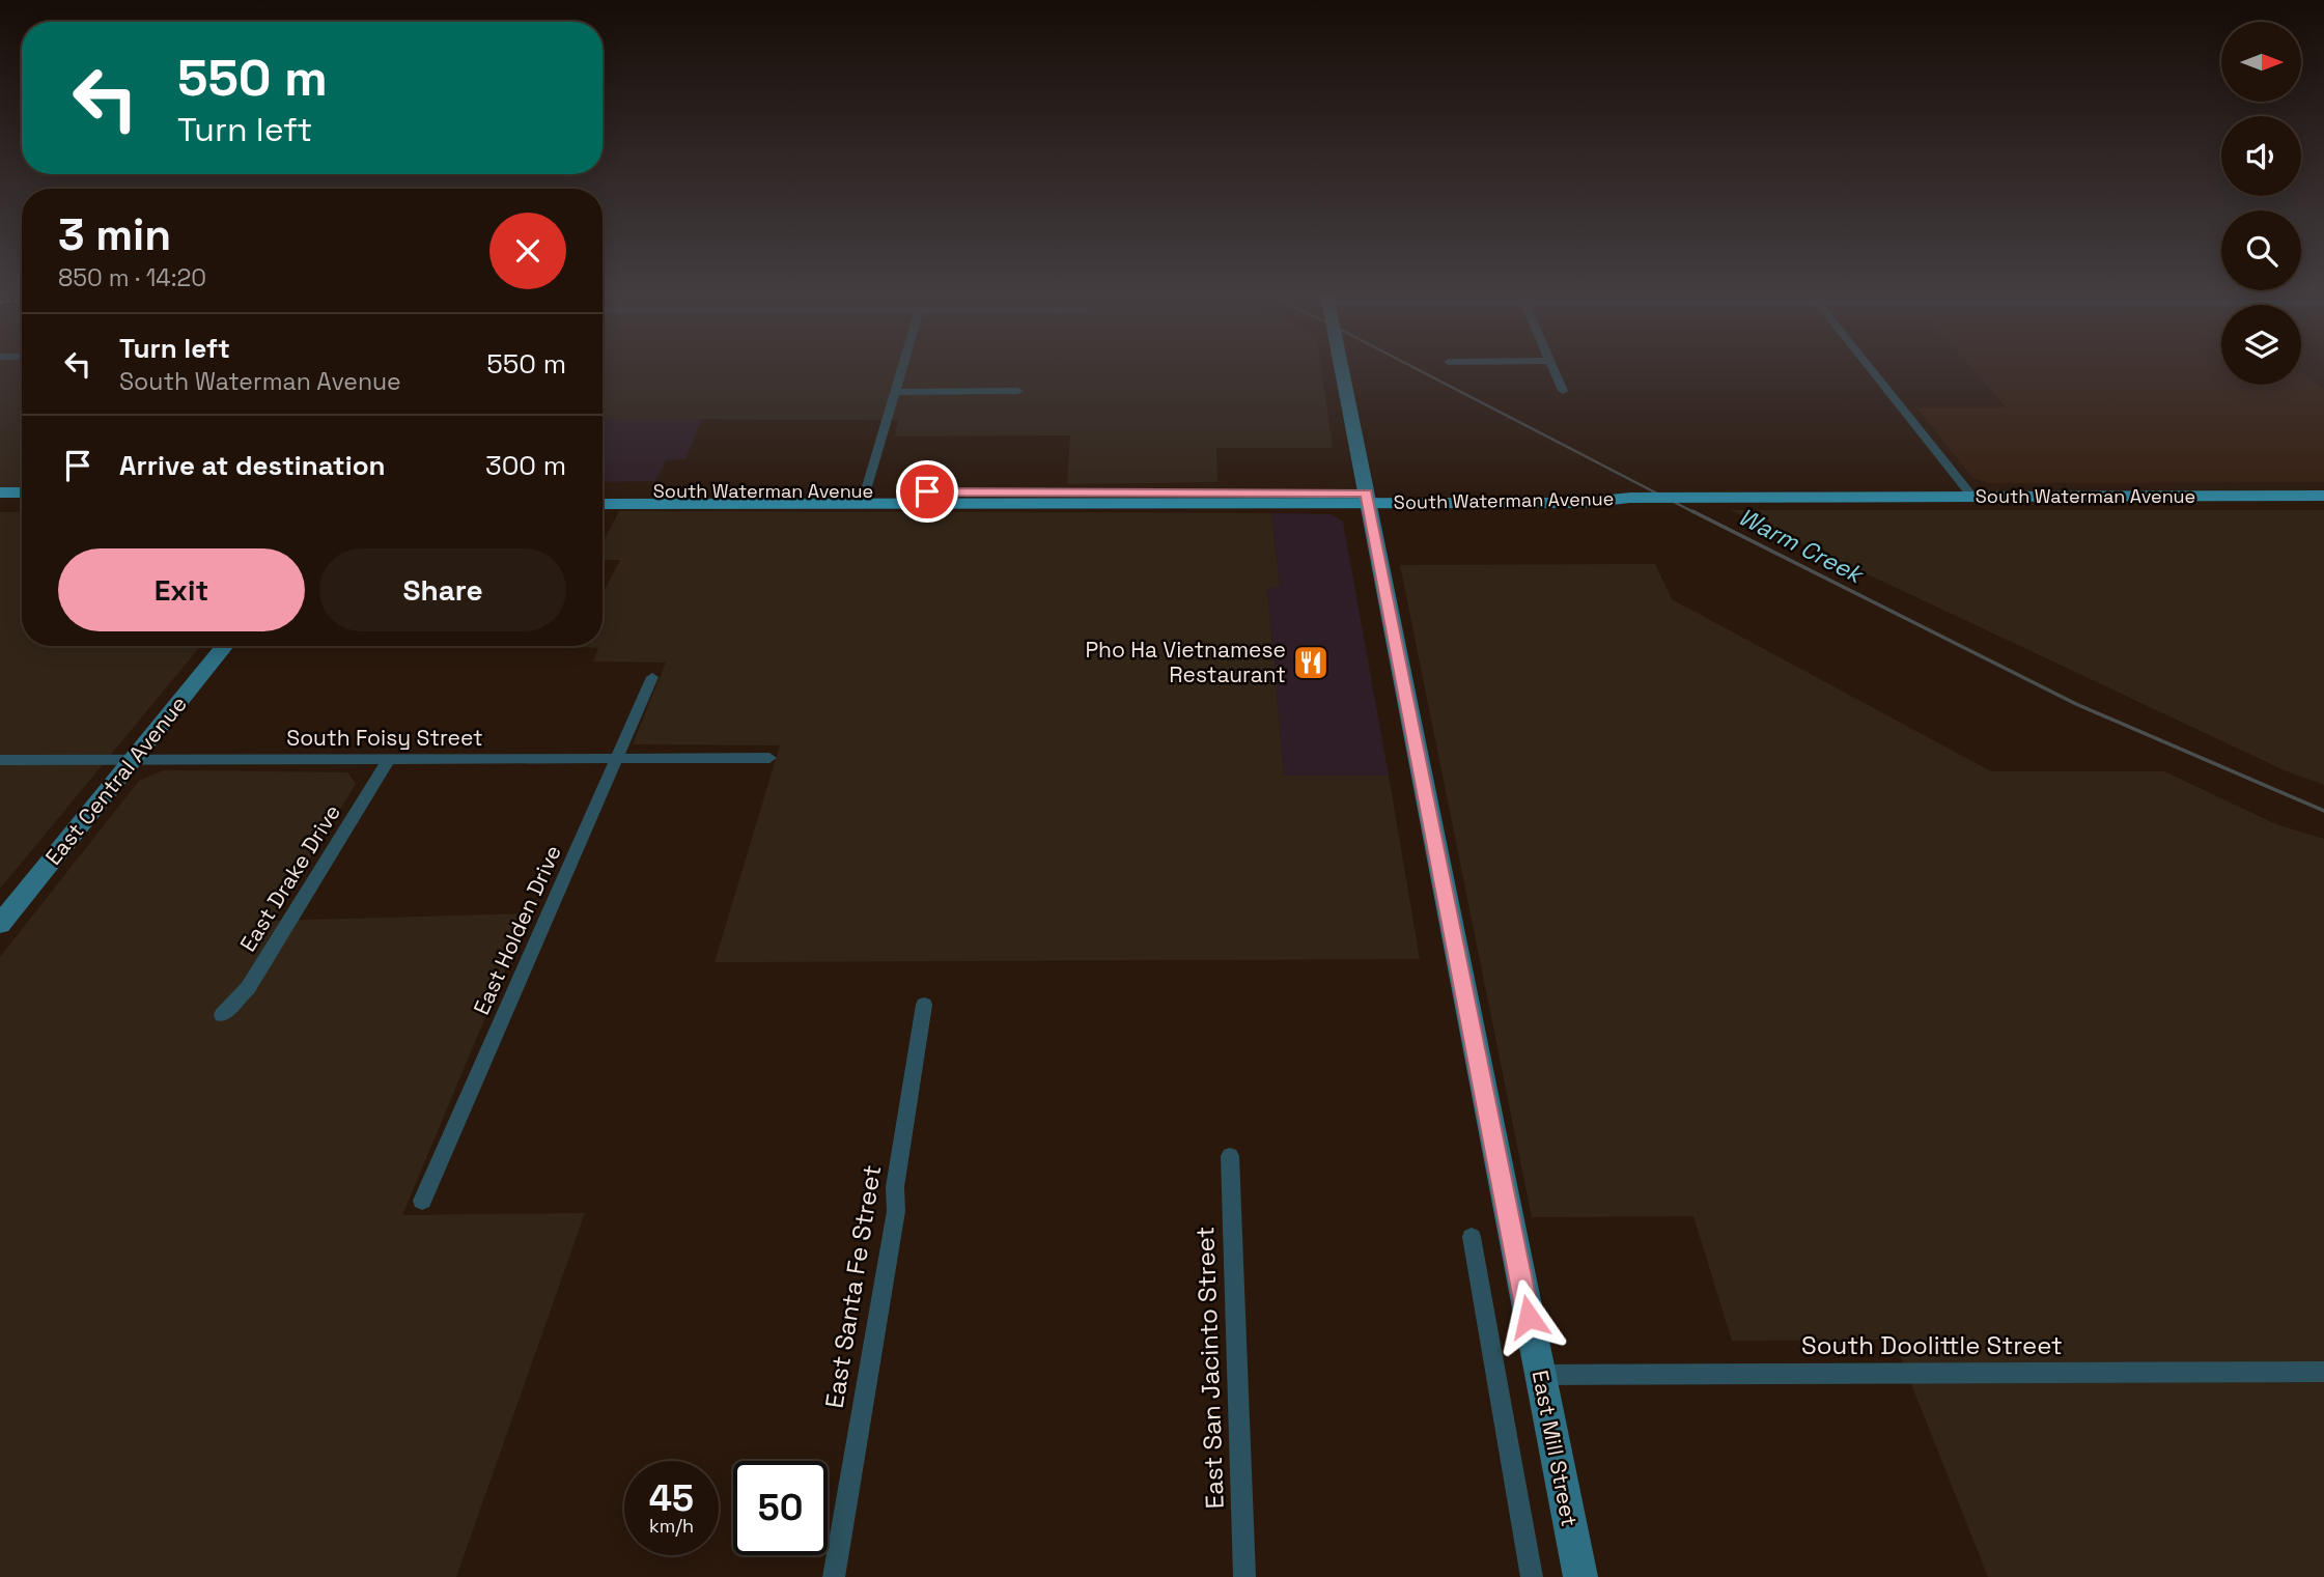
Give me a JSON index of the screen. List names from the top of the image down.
{
  "streets": {
    "main road": ["South Waterman Avenue", "East Central Avenue", "East Mill Street"],
    "street": [
      "South Foisy Street",
      "East Drake Drive",
      "East Holden Drive",
      "East Santa Fe Street",
      "South Doolittle Street",
      "East San Jacinto Street"
    ]
  },
  "crossings": [
    ["South Waterman Avenue", "East Mill Street"],
    ["South Foisy Street", "East Central Avenue"],
    ["South Foisy Street", "East Drake Drive"],
    ["South Foisy Street", "East Holden Drive"],
    ["South Doolittle Street", "East Mill Street"]
  ],
  "water": ["Warm Creek"],
  "places": {
    "restaurant": ["Pho Ha Vietnamese Restaurant"]
  },
  "north": "right",
  "page": {
    "turn": ["550 m", "Turn left"],
    "heading": ["3 min", "850 m · 14:20"],
    "list": [
      {
        "name": "Turn left",
        "note": "South Waterman Avenue",
        "value": "550 m"
      },
      {
        "name": "Arrive at destination",
        "value": "300 m"
      }
    ],
    "buttons": ["Exit", "Share"],
    "speed": "45 km/h",
    "limit": "50"
  }
}
